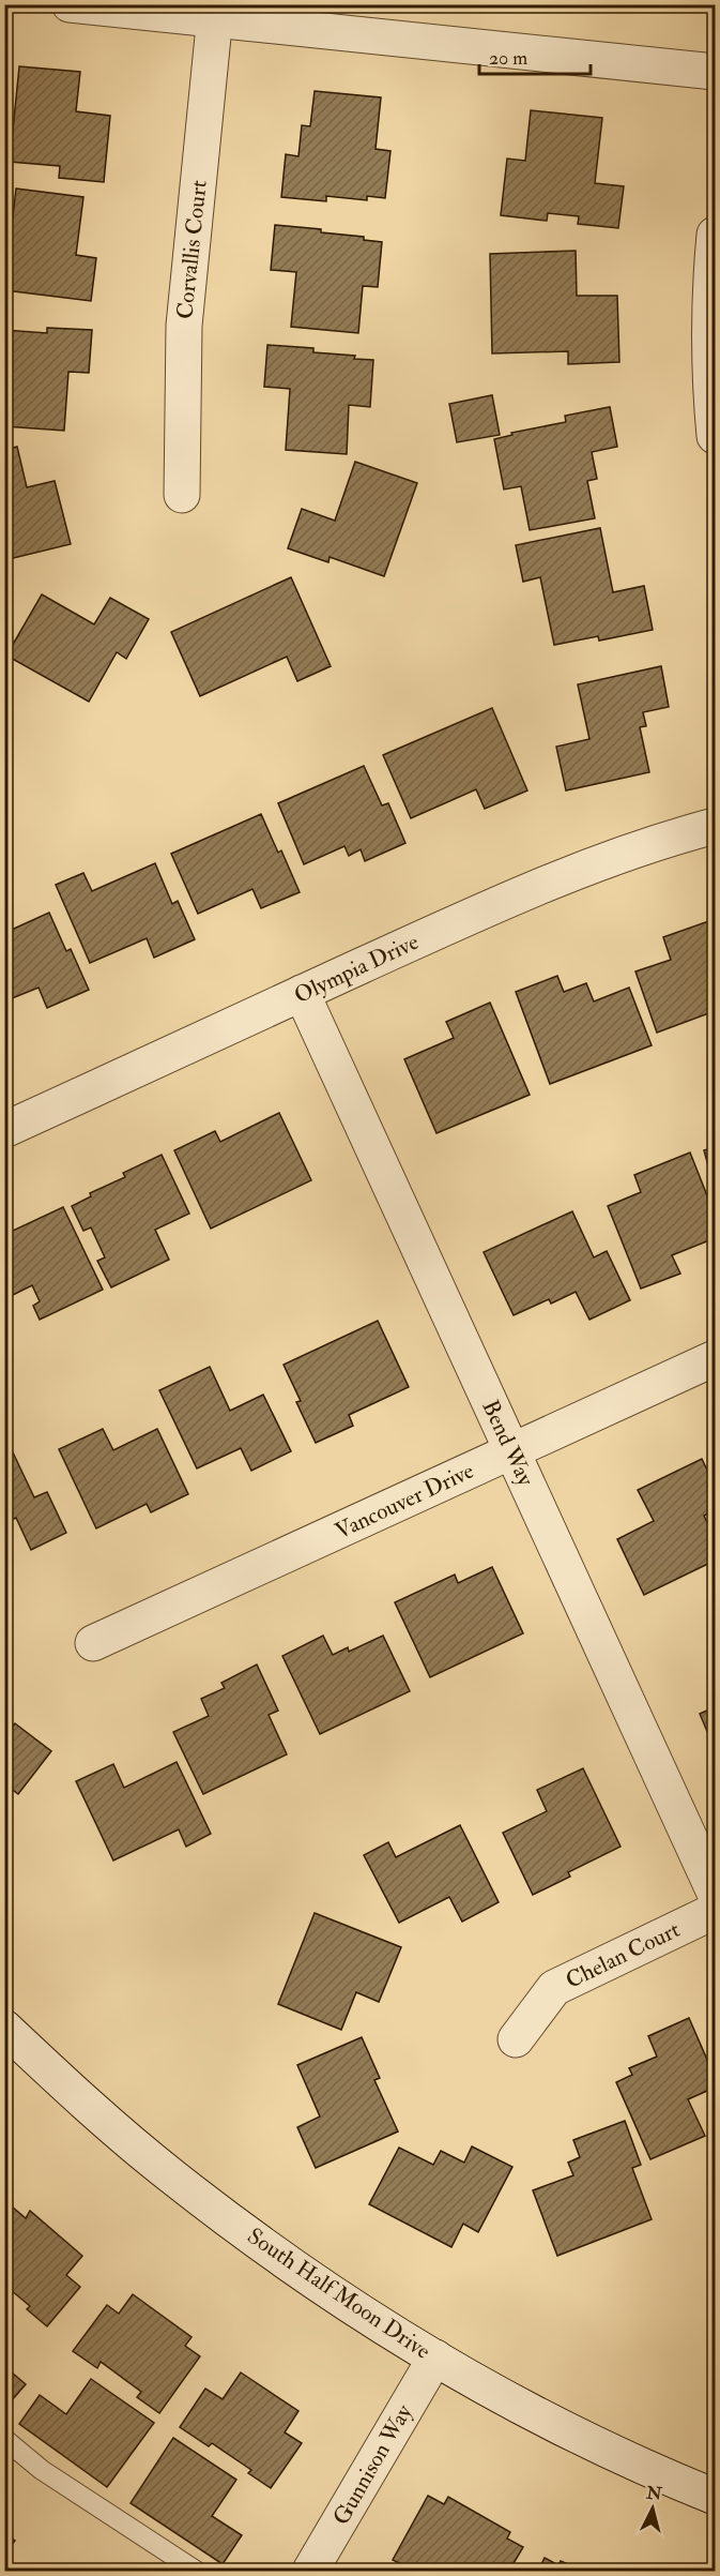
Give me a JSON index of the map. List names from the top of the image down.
{
  "streets": {
    "street": [
      "Corvallis Court",
      "Olympia Drive",
      "Bend Way",
      "Vancouver Drive",
      "Chelan Court",
      "South Half Moon Drive",
      "Gunnison Way"
    ]
  },
  "crossings": [
    ["Olympia Drive", "Bend Way"],
    ["Bend Way", "Vancouver Drive"],
    ["South Half Moon Drive", "Gunnison Way"]
  ],
  "scale_bar": "20 m",
  "north": "top"
}
